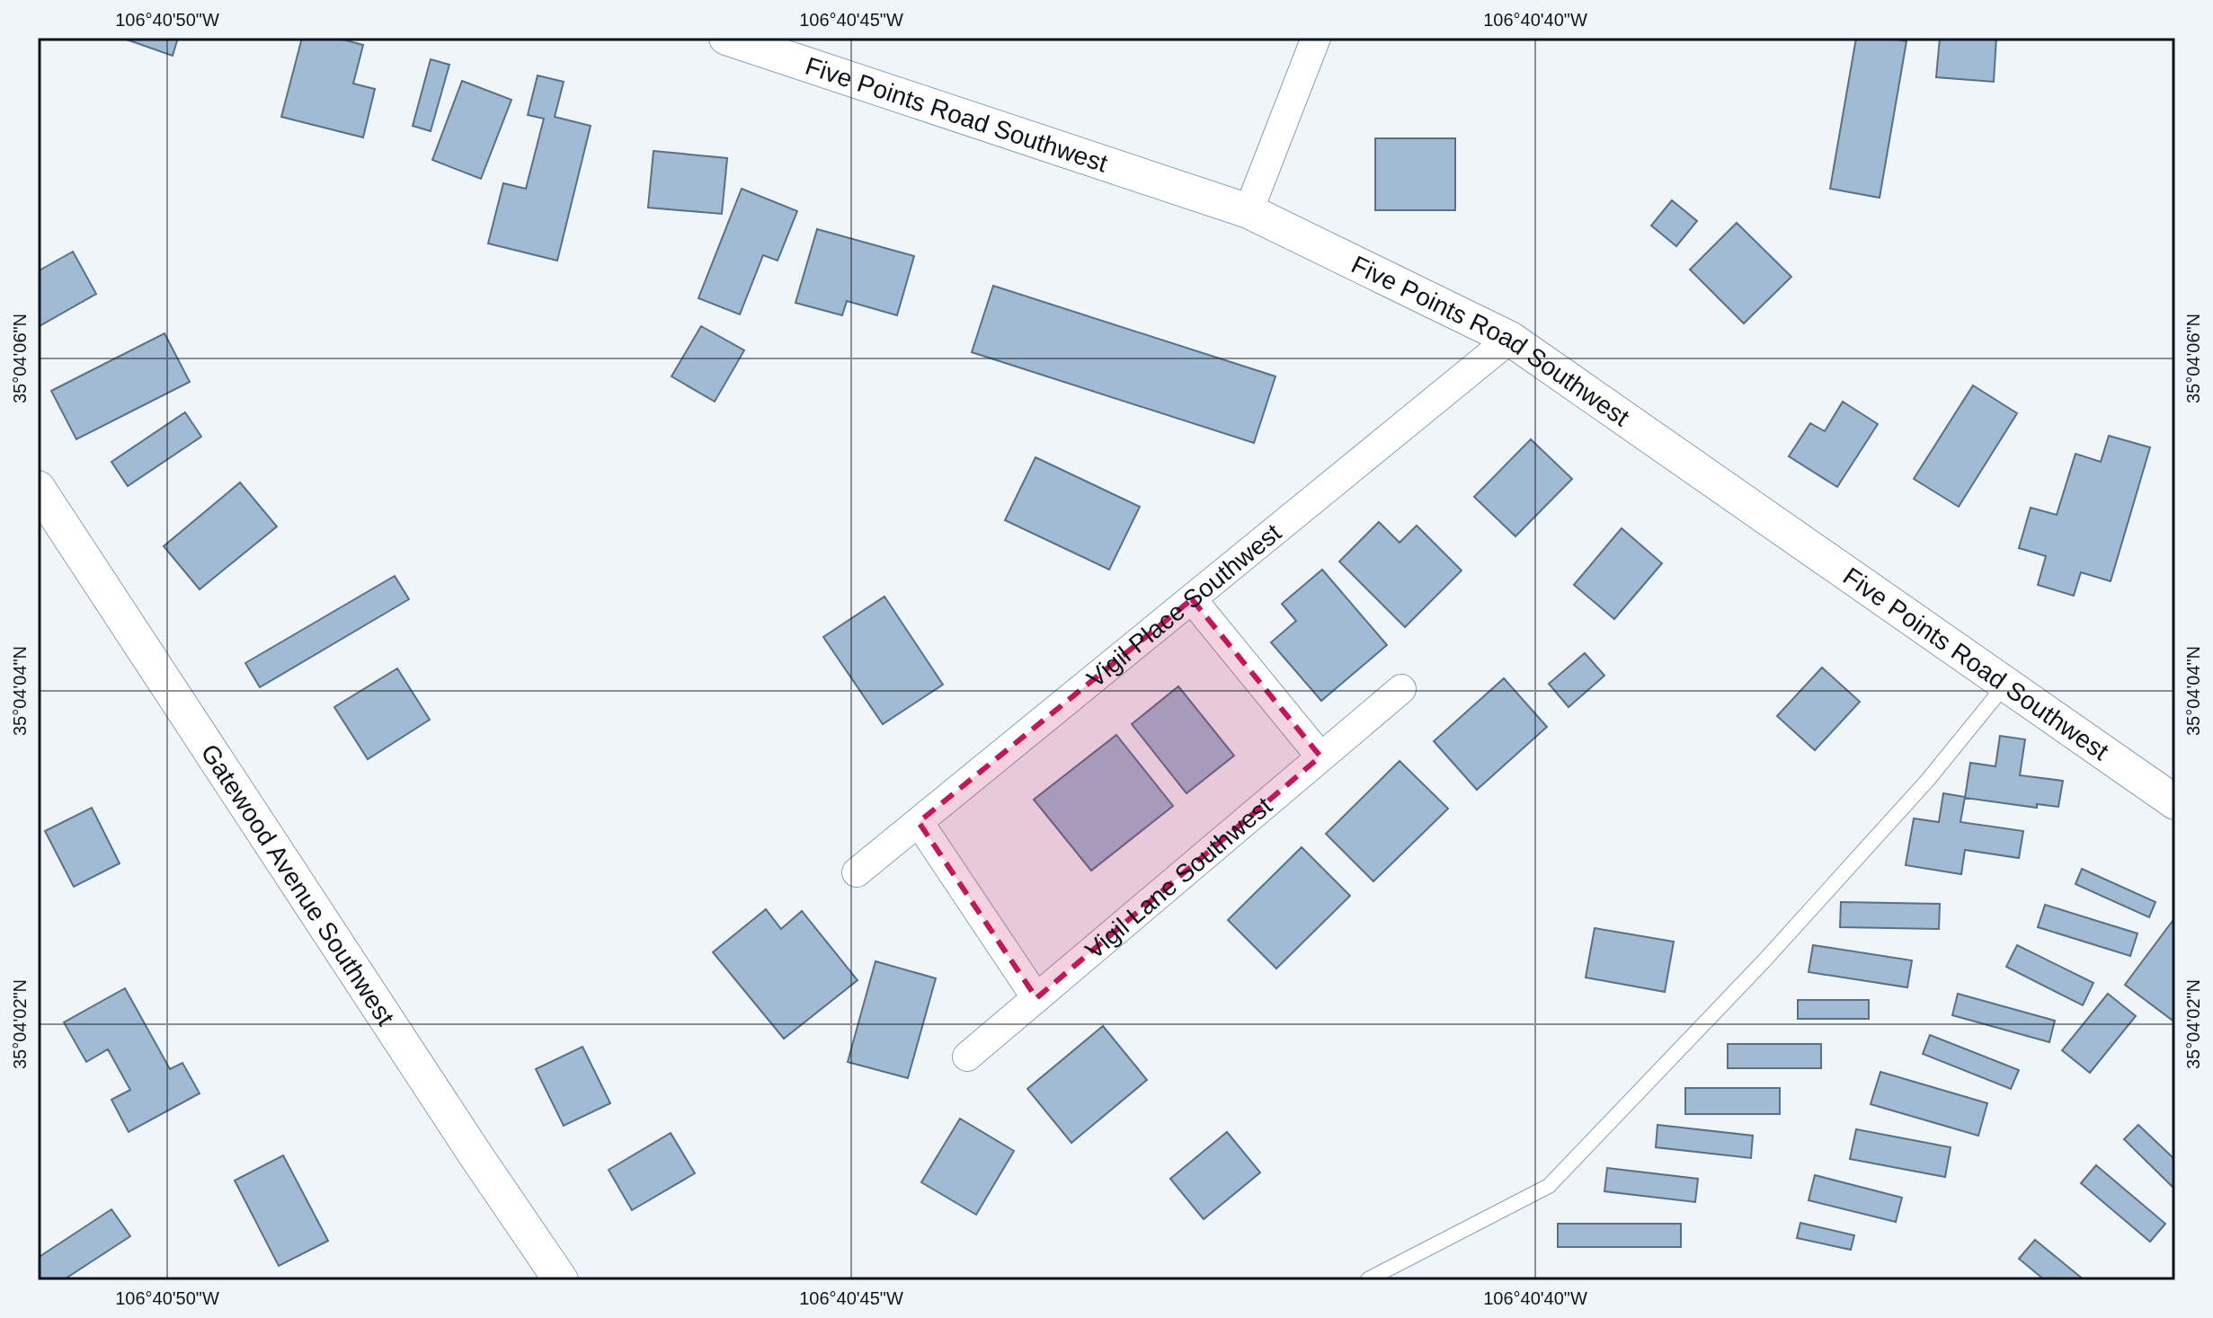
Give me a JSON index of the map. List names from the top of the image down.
{
  "streets": {
    "street": [
      "Five Points Road Southwest",
      "Vigil Place Southwest",
      "Vigil Lane Southwest",
      "Gatewood Avenue Southwest"
    ]
  },
  "crossings": [
    ["Five Points Road Southwest", "Vigil Place Southwest"]
  ],
  "coordinates": [
    "106°40'50\"W",
    "106°40'45\"W",
    "106°40'40\"W",
    "35°04'06\"N",
    "35°04'04\"N",
    "35°04'02\"N"
  ]
}
